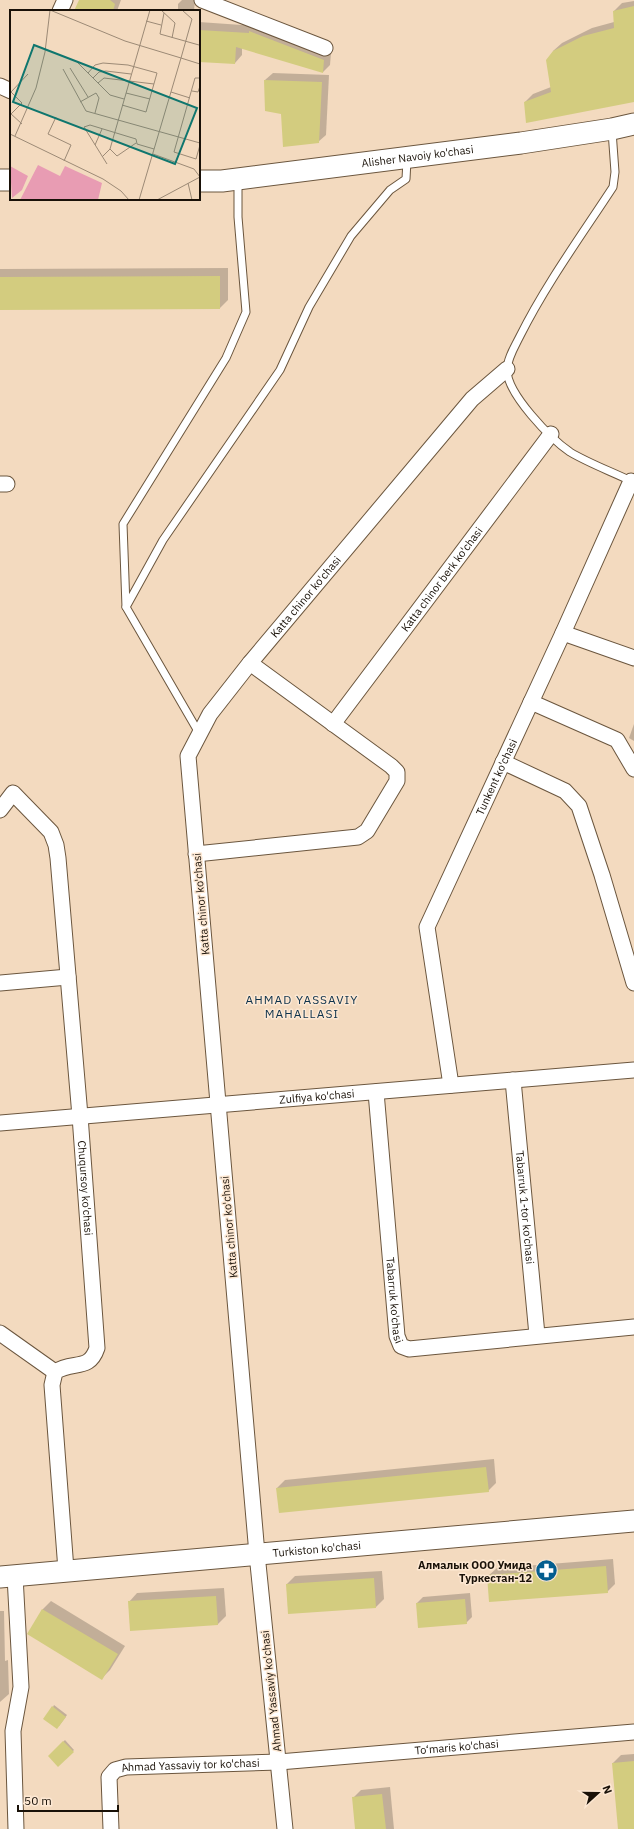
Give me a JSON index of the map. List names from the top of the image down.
{
  "streets": {
    "main road": ["Alisher Navoiy ko'chasi", "Turkiston ko'chasi"],
    "street": [
      "Katta chinor berk ko'chasi",
      "Katta chinor ko'chasi",
      "Tunkent ko'chasi",
      "Zulfiya ko'chasi",
      "Chuqursoy ko'chasi",
      "Tabarruk 1-tor ko'chasi",
      "Tabarruk ko'chasi",
      "Ahmad Yassaviy ko'chasi",
      "To‘maris ko'chasi",
      "Ahmad Yassaviy tor ko'chasi"
    ]
  },
  "crossings": [
    ["Katta chinor ko'chasi", "Zulfiya ko'chasi"],
    ["Katta chinor ko'chasi", "Turkiston ko'chasi"],
    ["Katta chinor ko'chasi", "Ahmad Yassaviy ko'chasi"],
    ["Tunkent ko'chasi", "Zulfiya ko'chasi"],
    ["Zulfiya ko'chasi", "Chuqursoy ko'chasi"],
    ["Zulfiya ko'chasi", "Tabarruk 1-tor ko'chasi"],
    ["Zulfiya ko'chasi", "Tabarruk ko'chasi"],
    ["Tabarruk 1-tor ko'chasi", "Tabarruk ko'chasi"],
    ["Turkiston ko'chasi", "Ahmad Yassaviy ko'chasi"],
    ["Ahmad Yassaviy ko'chasi", "To‘maris ko'chasi"],
    ["Ahmad Yassaviy ko'chasi", "Ahmad Yassaviy tor ko'chasi"],
    ["To‘maris ko'chasi", "Ahmad Yassaviy tor ko'chasi"]
  ],
  "districts": ["AHMAD YASSAVIY MAHALLASI"],
  "places": {
    "pharmacy": ["Алмалык ООО Умида Туркестан-12"]
  },
  "scale_bar": "50 m",
  "north": "right"
}
